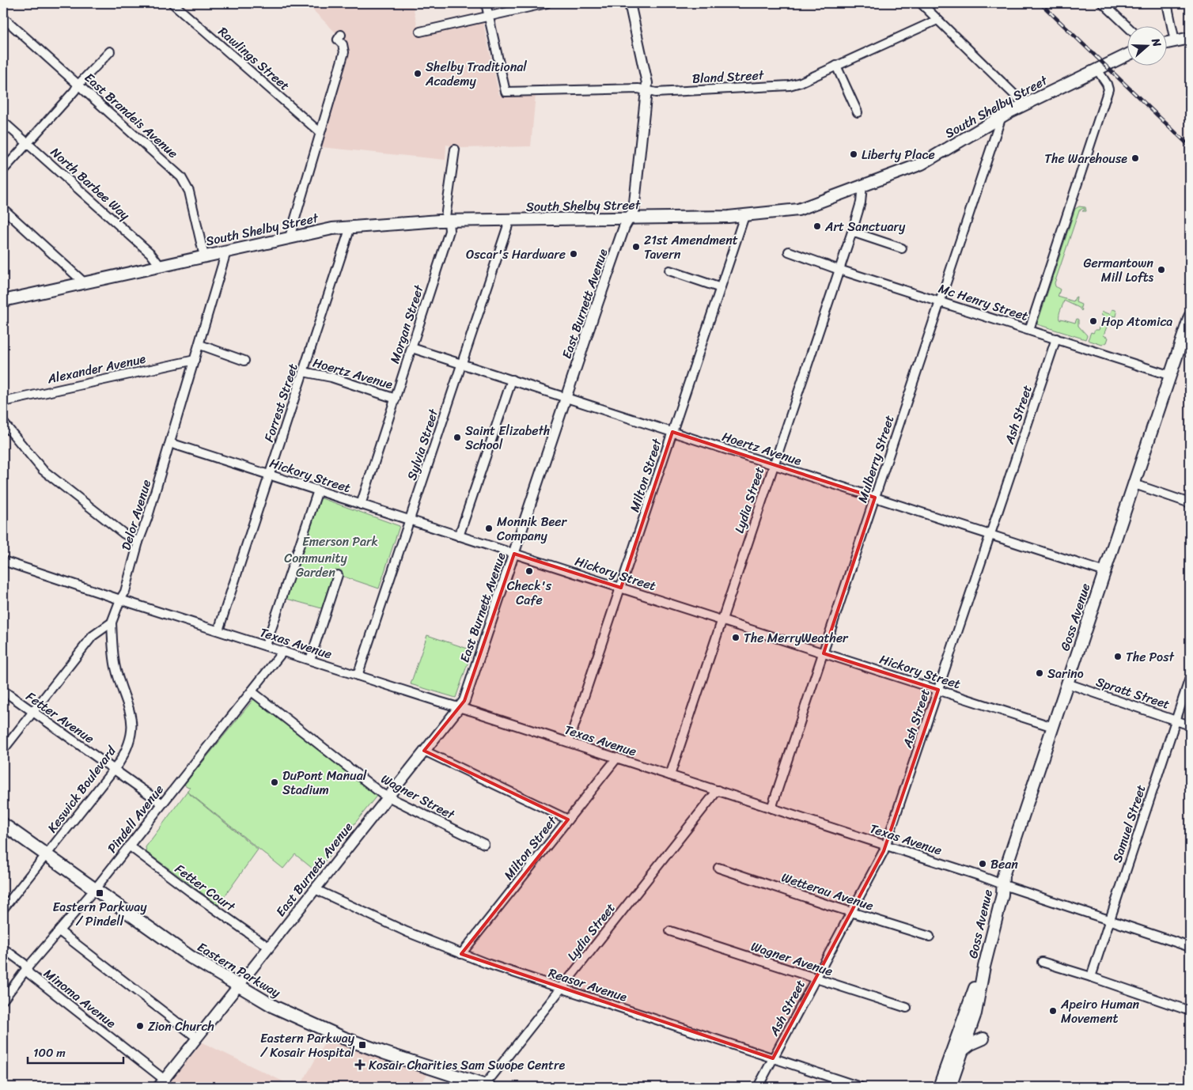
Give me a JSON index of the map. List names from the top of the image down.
{
  "streets": {
    "main road": ["South Shelby Street", "Goss Avenue", "Eastern Parkway"],
    "street": [
      "Rawlings Street",
      "Bland Street",
      "East Brandeis Avenue",
      "North Barbee Way",
      "Mc Henry Street",
      "East Burnett Avenue",
      "Morgan Street",
      "Alexander Avenue",
      "Hoertz Avenue",
      "Forrest Street",
      "Ash Street",
      "Sylvia Street",
      "Mulberry Street",
      "Hickory Street",
      "Milton Street",
      "Lydia Street",
      "Delor Avenue",
      "Texas Avenue",
      "Spratt Street",
      "Fetter Avenue",
      "Keswick Boulevard",
      "Wagner Street",
      "Pindell Avenue",
      "Samuel Street",
      "Fetter Court",
      "Wetterau Avenue",
      "Wagner Avenue",
      "Reasor Avenue",
      "Minoma Avenue"
    ]
  },
  "crossings": [
    ["Bland Street", "East Burnett Avenue"],
    ["South Shelby Street", "East Brandeis Avenue"],
    ["South Shelby Street", "North Barbee Way"],
    ["South Shelby Street", "East Burnett Avenue"],
    ["South Shelby Street", "Morgan Street"],
    ["South Shelby Street", "Forrest Street"],
    ["South Shelby Street", "Sylvia Street"],
    ["South Shelby Street", "Mulberry Street"],
    ["South Shelby Street", "Milton Street"],
    ["South Shelby Street", "Lydia Street"],
    ["South Shelby Street", "Delor Avenue"],
    ["Mc Henry Street", "Ash Street"],
    ["Mc Henry Street", "Mulberry Street"],
    ["Mc Henry Street", "Lydia Street"],
    ["Mc Henry Street", "Goss Avenue"],
    ["East Burnett Avenue", "Hoertz Avenue"],
    ["East Burnett Avenue", "Hickory Street"],
    ["East Burnett Avenue", "Texas Avenue"],
    ["East Burnett Avenue", "Wagner Street"],
    ["East Burnett Avenue", "Fetter Court"],
    ["East Burnett Avenue", "Eastern Parkway"],
    ["East Burnett Avenue", "Reasor Avenue"],
    ["East Burnett Avenue", "Minoma Avenue"],
    ["Morgan Street", "Hoertz Avenue"],
    ["Morgan Street", "Hickory Street"],
    ["Alexander Avenue", "Delor Avenue"],
    ["Hoertz Avenue", "Forrest Street"],
    ["Hoertz Avenue", "Ash Street"],
    ["Hoertz Avenue", "Sylvia Street"],
    ["Hoertz Avenue", "Mulberry Street"],
    ["Hoertz Avenue", "Milton Street"],
    ["Hoertz Avenue", "Lydia Street"],
    ["Hoertz Avenue", "Goss Avenue"],
    ["Forrest Street", "Hickory Street"],
    ["Forrest Street", "Texas Avenue"],
    ["Ash Street", "Hickory Street"],
    ["Ash Street", "Texas Avenue"],
    ["Ash Street", "Wetterau Avenue"],
    ["Ash Street", "Wagner Avenue"],
    ["Ash Street", "Reasor Avenue"],
    ["Sylvia Street", "Hickory Street"],
    ["Sylvia Street", "Texas Avenue"],
    ["Mulberry Street", "Hickory Street"],
    ["Mulberry Street", "Texas Avenue"],
    ["Hickory Street", "Milton Street"],
    ["Hickory Street", "Lydia Street"],
    ["Hickory Street", "Delor Avenue"],
    ["Hickory Street", "Goss Avenue"],
    ["Milton Street", "Texas Avenue"],
    ["Milton Street", "Reasor Avenue"],
    ["Lydia Street", "Texas Avenue"],
    ["Lydia Street", "Eastern Parkway"],
    ["Lydia Street", "Reasor Avenue"],
    ["Delor Avenue", "Texas Avenue"],
    ["Delor Avenue", "Keswick Boulevard"],
    ["Goss Avenue", "Texas Avenue"],
    ["Goss Avenue", "Spratt Street"],
    ["Texas Avenue", "Pindell Avenue"],
    ["Texas Avenue", "Samuel Street"],
    ["Spratt Street", "Samuel Street"],
    ["Fetter Avenue", "Keswick Boulevard"],
    ["Fetter Avenue", "Pindell Avenue"],
    ["Keswick Boulevard", "Eastern Parkway"],
    ["Wagner Street", "Pindell Avenue"],
    ["Pindell Avenue", "Fetter Court"],
    ["Pindell Avenue", "Eastern Parkway"],
    ["Pindell Avenue", "Minoma Avenue"]
  ],
  "parks": ["Emerson Park", "Community Garden"],
  "places": {
    "other": [
      "Shelby Traditional Academy",
      "Liberty Place",
      "The Warehouse",
      "Art Sanctuary",
      "21st Amendment Tavern",
      "Oscar's Hardware",
      "Germantown Mill Lofts",
      "Hop Atomica",
      "Saint Elizabeth School",
      "Monnik Beer Company",
      "Check's Cafe",
      "The MerryWeather",
      "The Post",
      "Sarino",
      "DuPont Manual Stadium",
      "Bean",
      "Apeiro Human Movement",
      "Zion Church"
    ],
    "transit": ["Eastern Parkway / Pindell", "Eastern Parkway / Kosair Hospital"],
    "health": ["Kosair Charities Sam Swope Centre"]
  },
  "scale_bar": "100 m",
  "north": "right"
}
